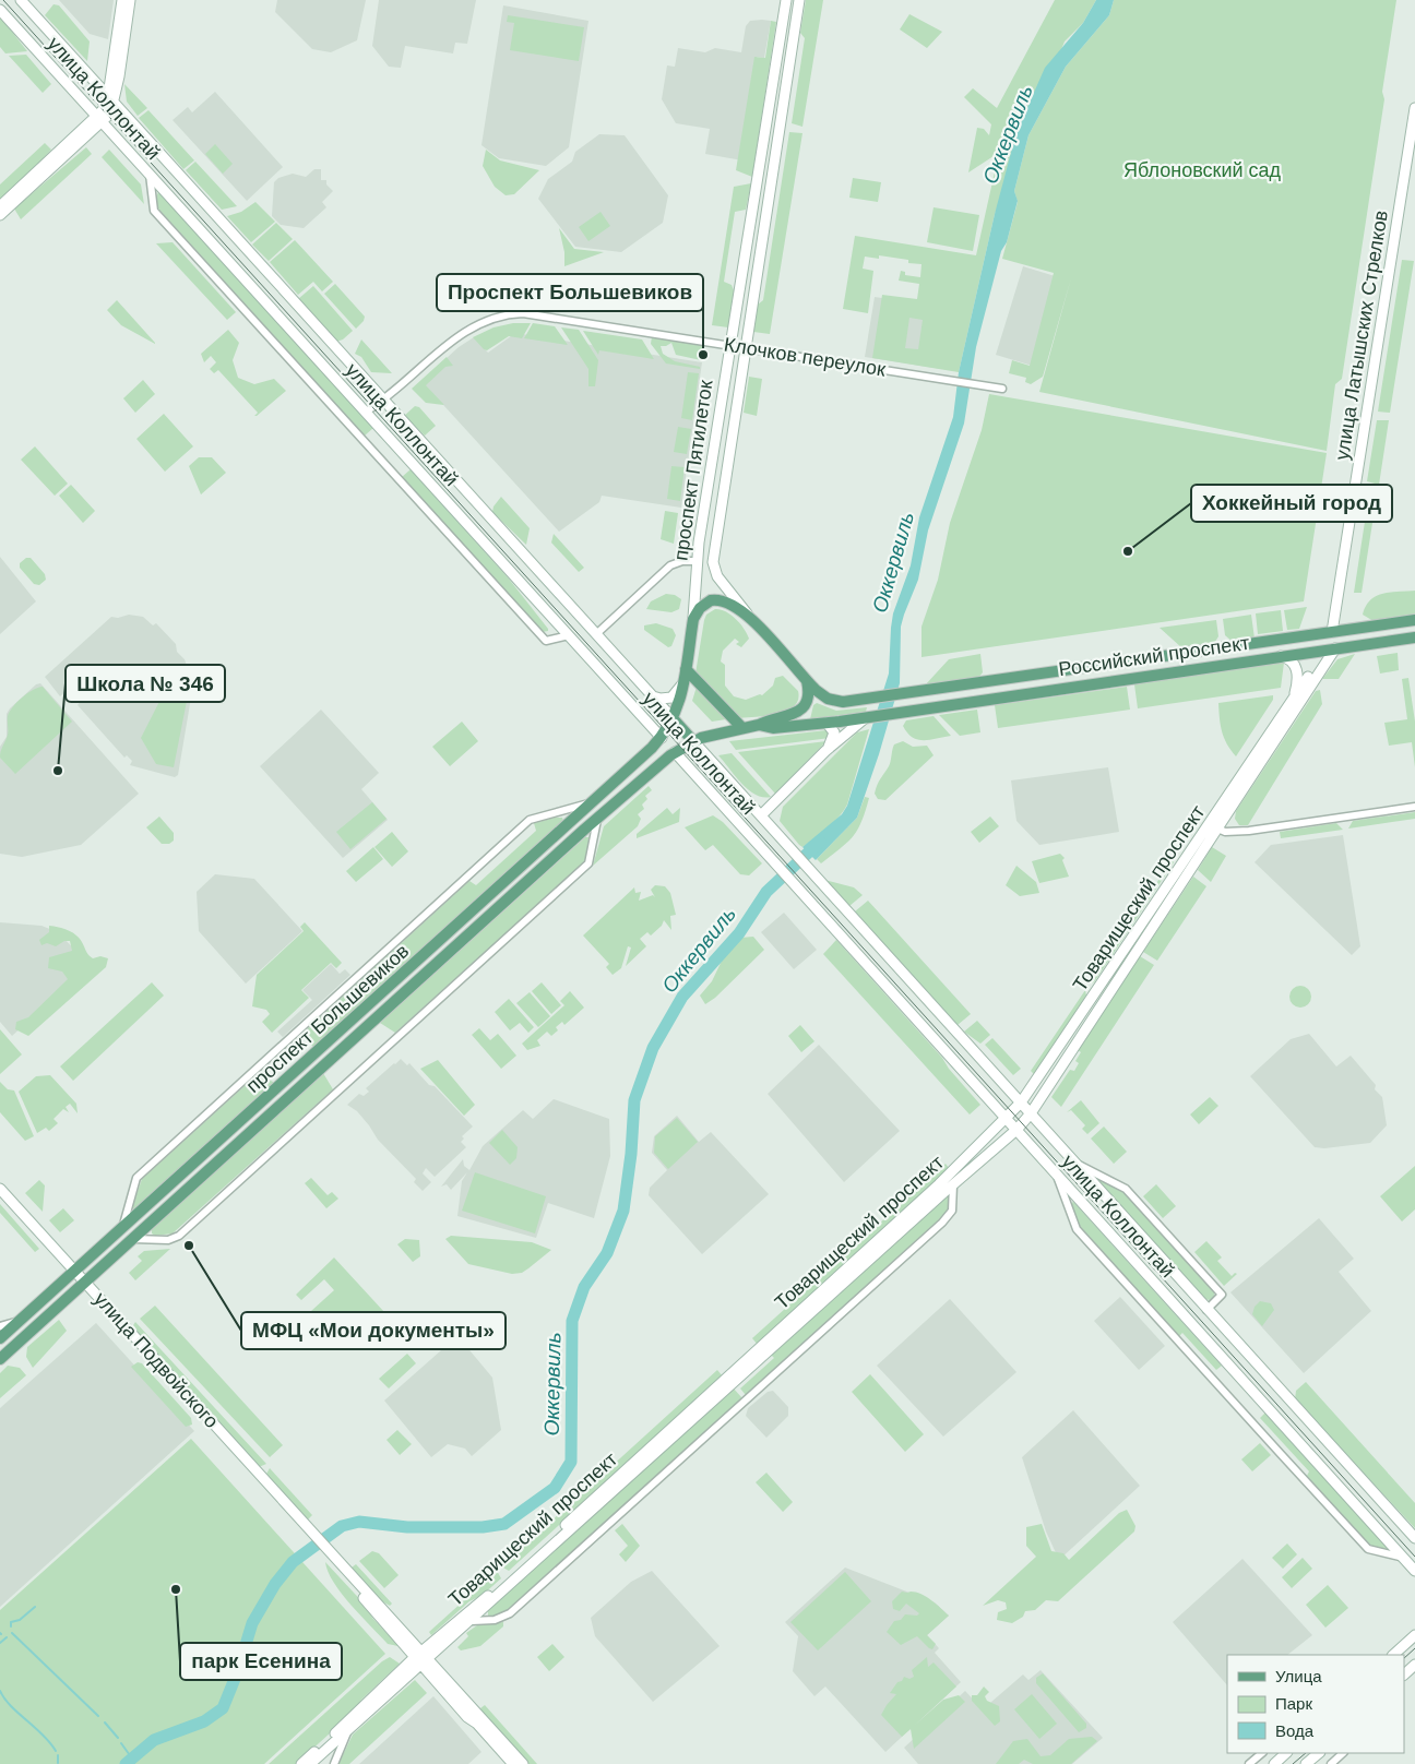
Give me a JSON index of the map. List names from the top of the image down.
{
  "streets": {
    "main road": [
      "улица Коллонтай",
      "улица Латышских Стрелков",
      "проспект Пятилеток",
      "Российский проспект",
      "проспект Большевиков"
    ],
    "street": ["Клочков переулок", "Товарищеский проспект", "улица Подвойского"]
  },
  "crossings": [
    ["улица Коллонтай", "Клочков переулок"],
    ["улица Коллонтай", "проспект Пятилеток"],
    ["улица Коллонтай", "Товарищеский проспект"],
    ["улица Коллонтай", "проспект Большевиков"],
    ["улица Латышских Стрелков", "Российский проспект"],
    ["улица Латышских Стрелков", "Товарищеский проспект"],
    ["Клочков переулок", "проспект Пятилеток"],
    ["проспект Пятилеток", "проспект Большевиков"],
    ["Российский проспект", "Товарищеский проспект"],
    ["проспект Большевиков", "улица Подвойского"]
  ],
  "water": ["Оккервиль"],
  "parks": ["Яблоновский сад"],
  "places": [
    "Проспект Большевиков",
    "Хоккейный город",
    "Школа № 346",
    "МФЦ «Мои документы»",
    "парк Есенина"
  ],
  "legend": ["Улица", "Парк", "Вода"]
}
